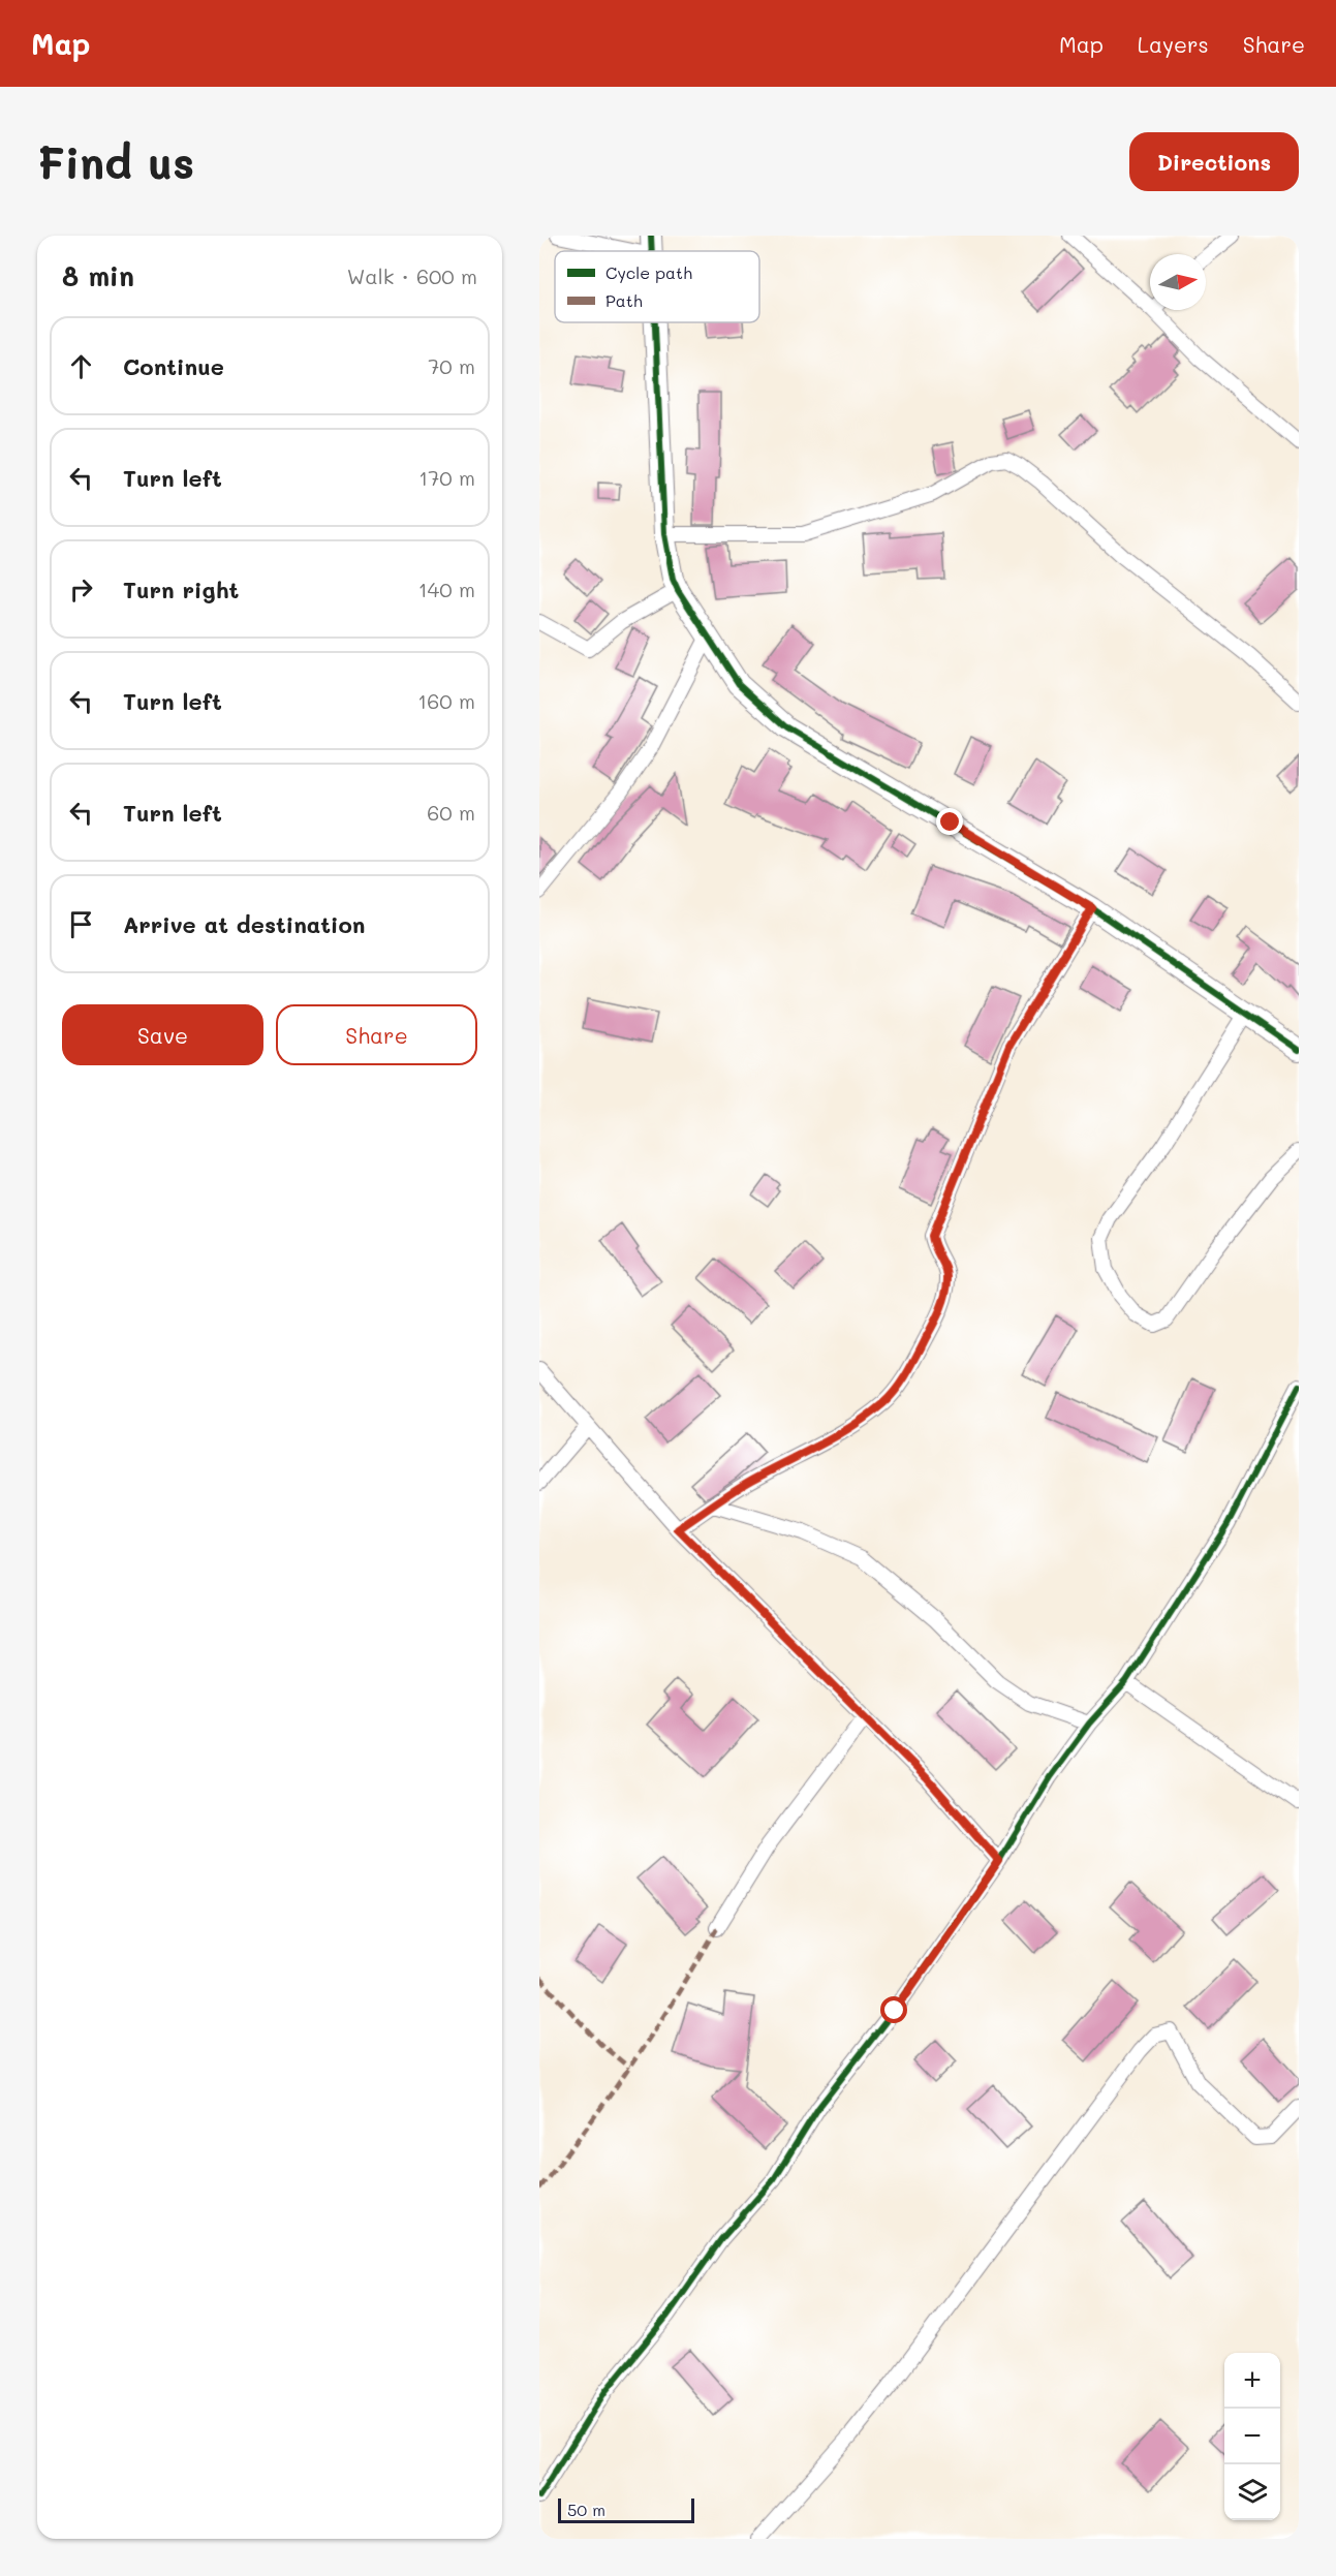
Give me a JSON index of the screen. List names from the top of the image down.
{
  "legend": ["Cycle path", "Path"],
  "scale_bar": "50 m",
  "north": "right",
  "page": {
    "header": "Map",
    "nav": ["Map", "Layers", "Share"],
    "buttons": [
      "Directions",
      ["Save", "Share"]
    ],
    "title": "Find us",
    "heading": ["8 min", "Walk · 600 m"],
    "list": [
      ["Continue", "70 m"],
      ["Turn left", "170 m"],
      ["Turn right", "140 m"],
      ["Turn left", "160 m"],
      ["Turn left", "60 m"],
      "Arrive at destination"
    ],
    "map_buttons": ["+", "−"],
    "scale": "50 m"
  }
}
